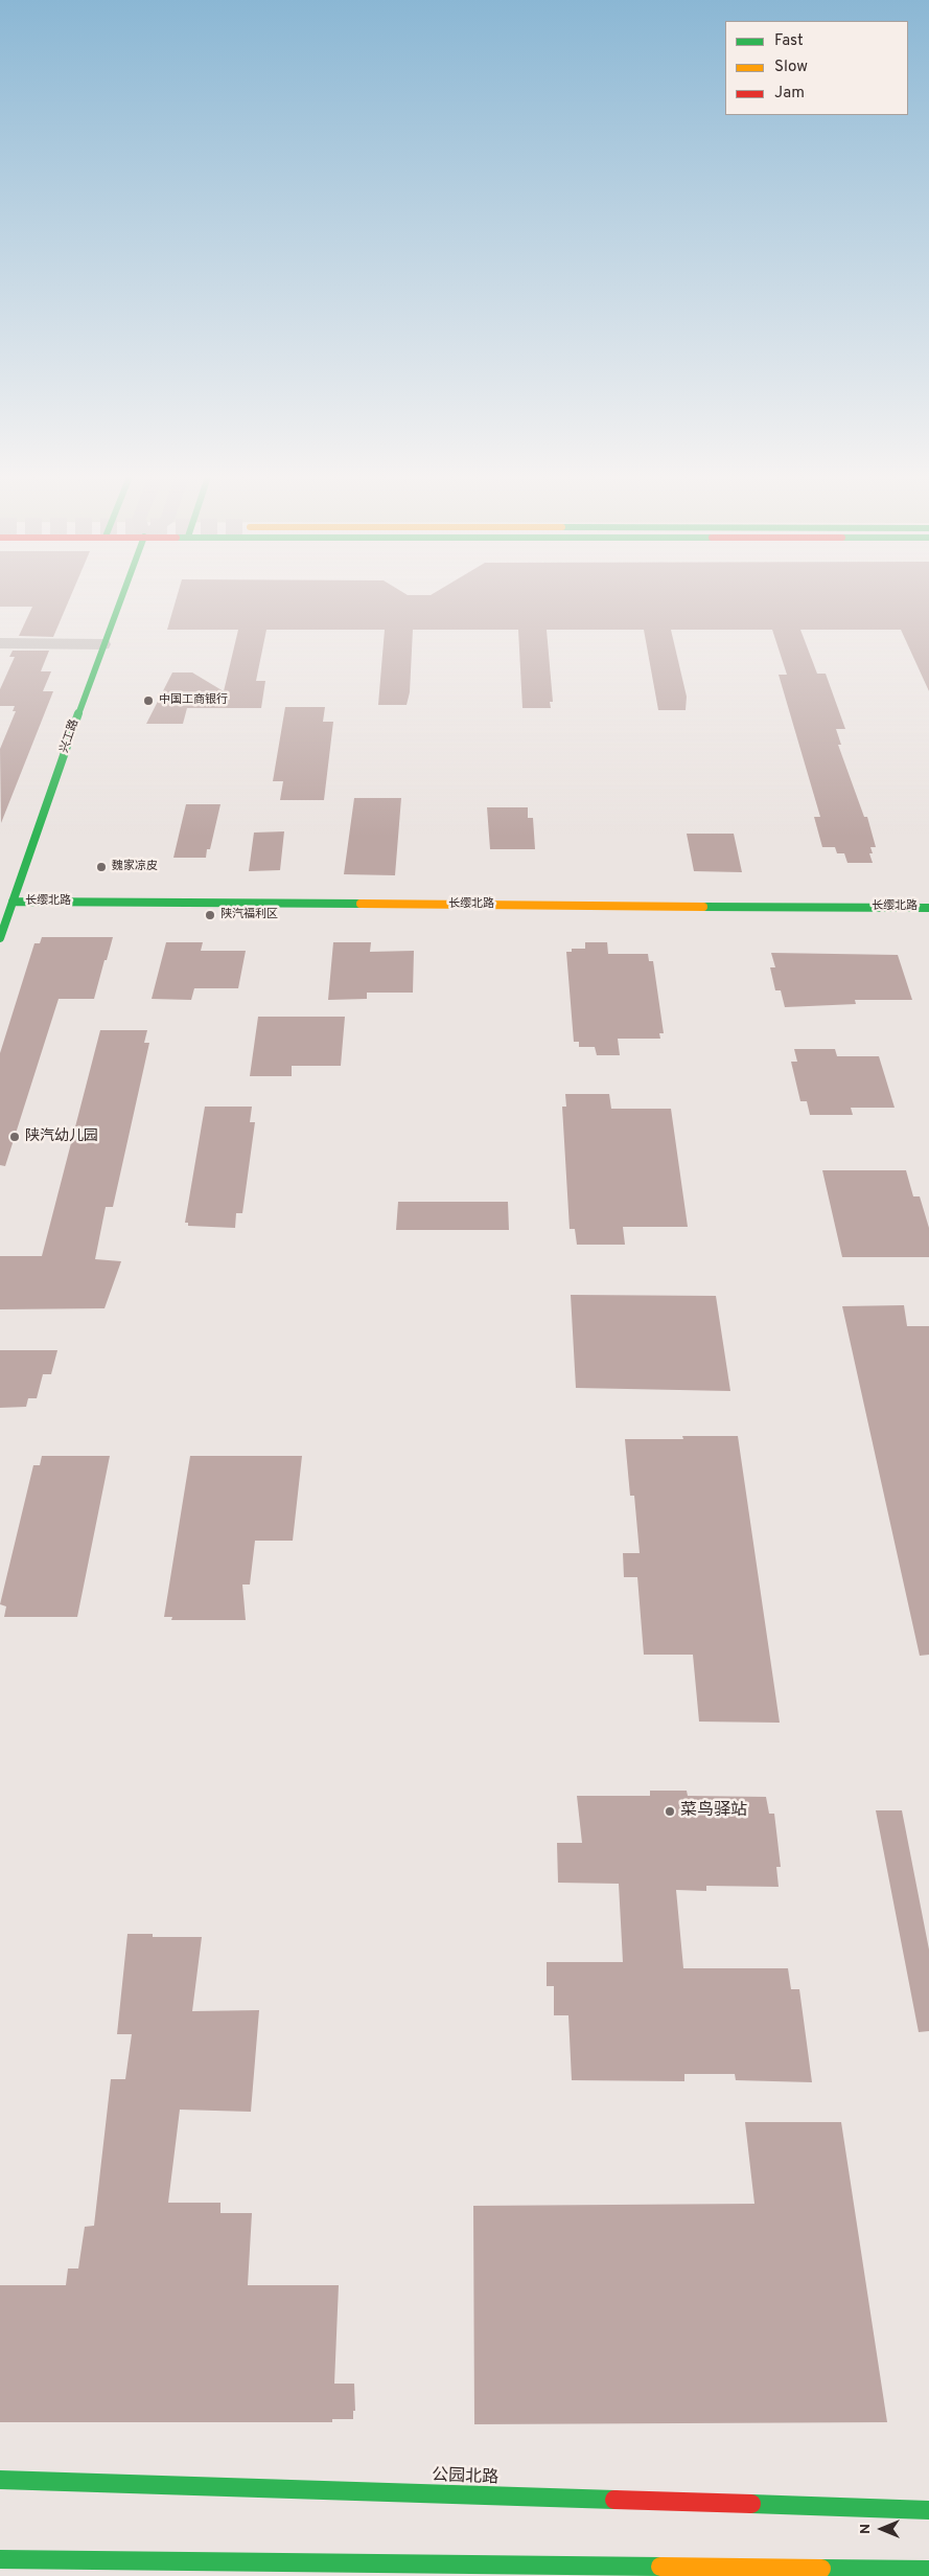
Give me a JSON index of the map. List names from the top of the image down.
{
  "streets": {
    "main road": ["兴工路", "长缨北路", "公园北路"]
  },
  "crossings": [
    ["兴工路", "长缨北路"]
  ],
  "places": [
    "中国工商银行",
    "魏家凉皮",
    "陕汽福利区",
    "陕汽幼儿园",
    "菜鸟驿站"
  ],
  "legend": ["Fast", "Slow", "Jam"],
  "north": "left"
}
